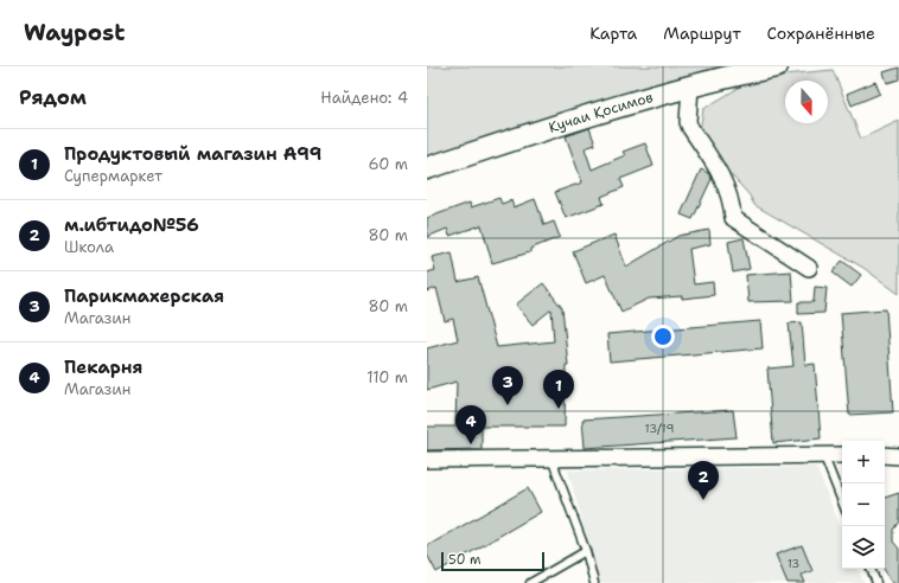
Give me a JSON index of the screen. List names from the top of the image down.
{
  "streets": {
    "street": ["Кучаи Қосимов"]
  },
  "house_numbers": ["13/19", "13"],
  "scale_bar": "50 m",
  "north": "bottom",
  "page": {
    "header": "Waypost",
    "nav": ["Карта", "Маршрут", "Сохранённые"],
    "heading": ["Рядом", "Найдено: 4"],
    "list": [
      {
        "mark": "1",
        "name": "Продуктовый магазин А99",
        "note": "Супермаркет",
        "value": "60 m"
      },
      {
        "mark": "2",
        "name": "м.ибтидо№56",
        "note": "Школа",
        "value": "80 m"
      },
      {
        "mark": "3",
        "name": "Парикмахерская",
        "note": "Магазин",
        "value": "80 m"
      },
      {
        "mark": "4",
        "name": "Пекарня",
        "note": "Магазин",
        "value": "110 m"
      }
    ],
    "pins": [
      "3",
      "1",
      "4",
      "2"
    ],
    "map_buttons": ["+", "−"],
    "scale": "50 m"
  }
}
